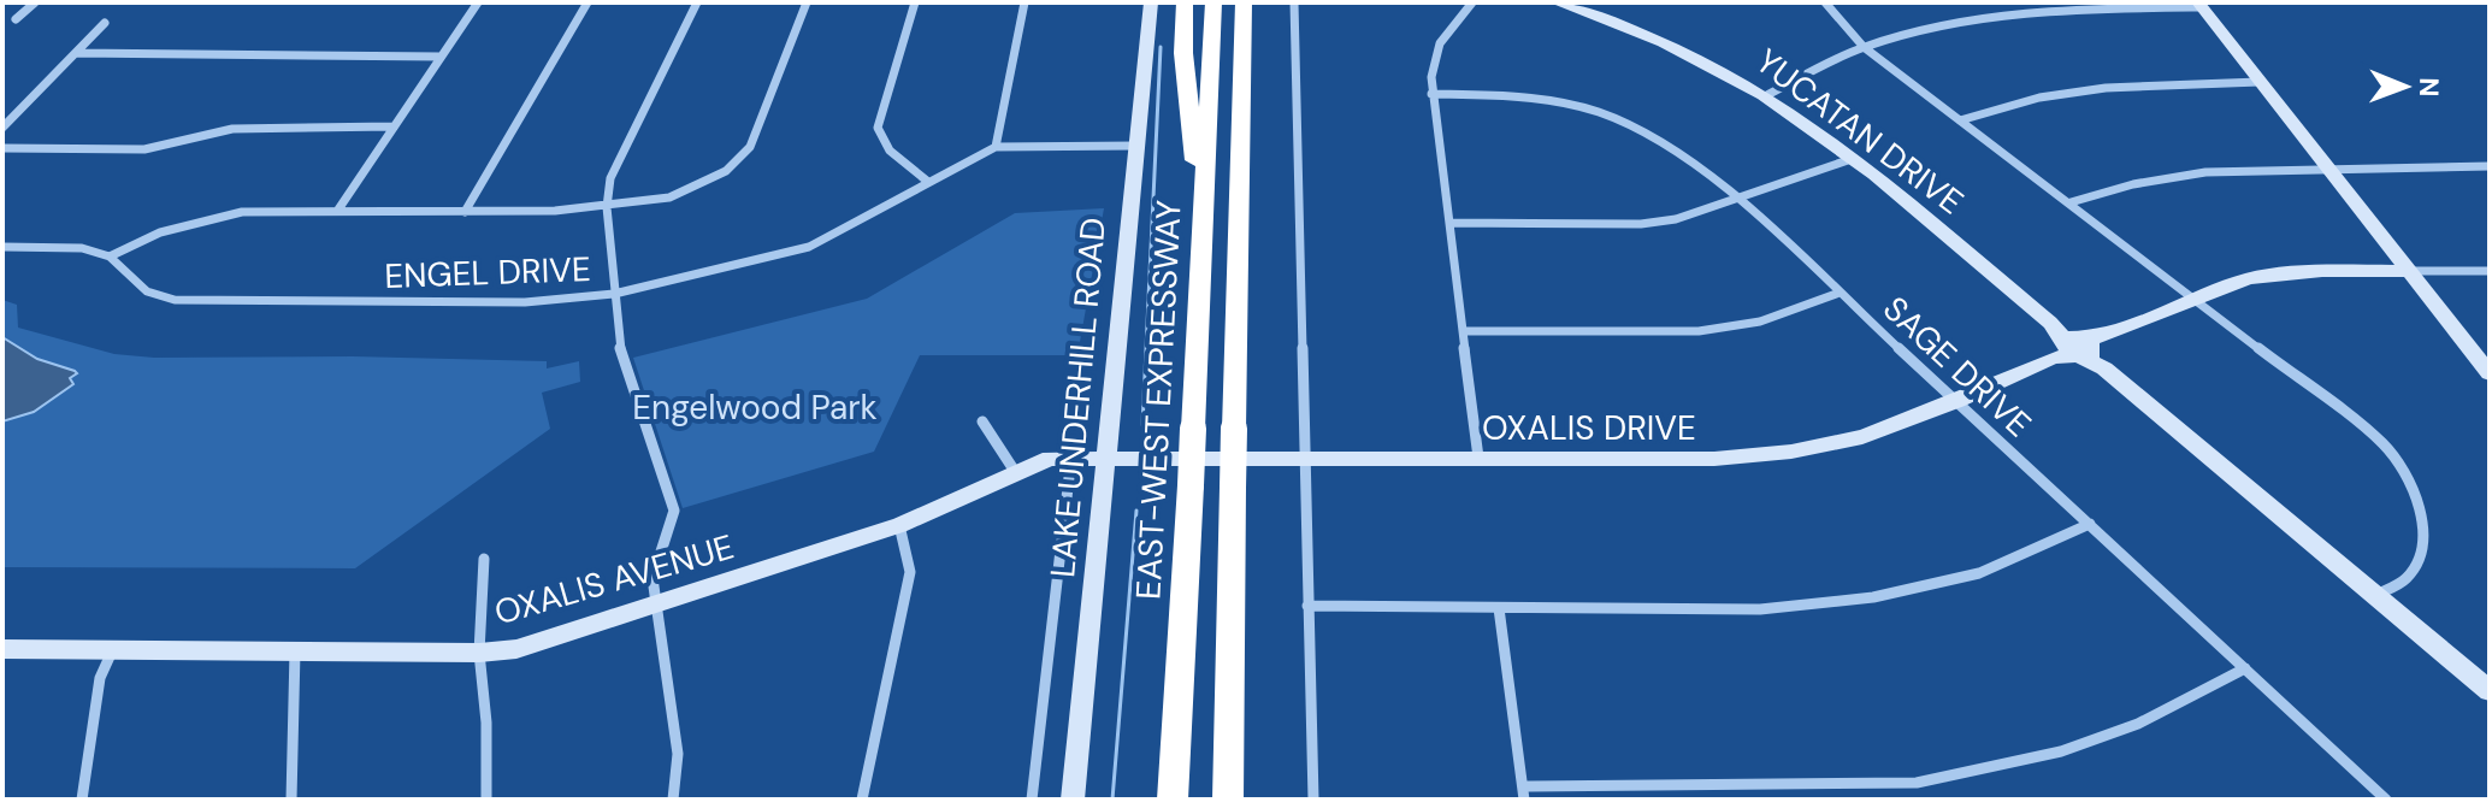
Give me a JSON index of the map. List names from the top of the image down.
{
  "streets": {
    "highway": ["EAST-WEST EXPRESSWAY"],
    "street": [
      "YUCATAN DRIVE",
      "ENGEL DRIVE",
      "SAGE DRIVE",
      "LAKE UNDERHILL ROAD",
      "OXALIS DRIVE",
      "OXALIS AVENUE"
    ]
  },
  "crossings": [
    ["YUCATAN DRIVE", "OXALIS DRIVE"],
    ["ENGEL DRIVE", "LAKE UNDERHILL ROAD"],
    ["SAGE DRIVE", "OXALIS DRIVE"],
    ["LAKE UNDERHILL ROAD", "OXALIS DRIVE"],
    ["LAKE UNDERHILL ROAD", "OXALIS AVENUE"],
    ["OXALIS DRIVE", "OXALIS AVENUE"]
  ],
  "parks": ["Engelwood Park"],
  "north": "right"
}
